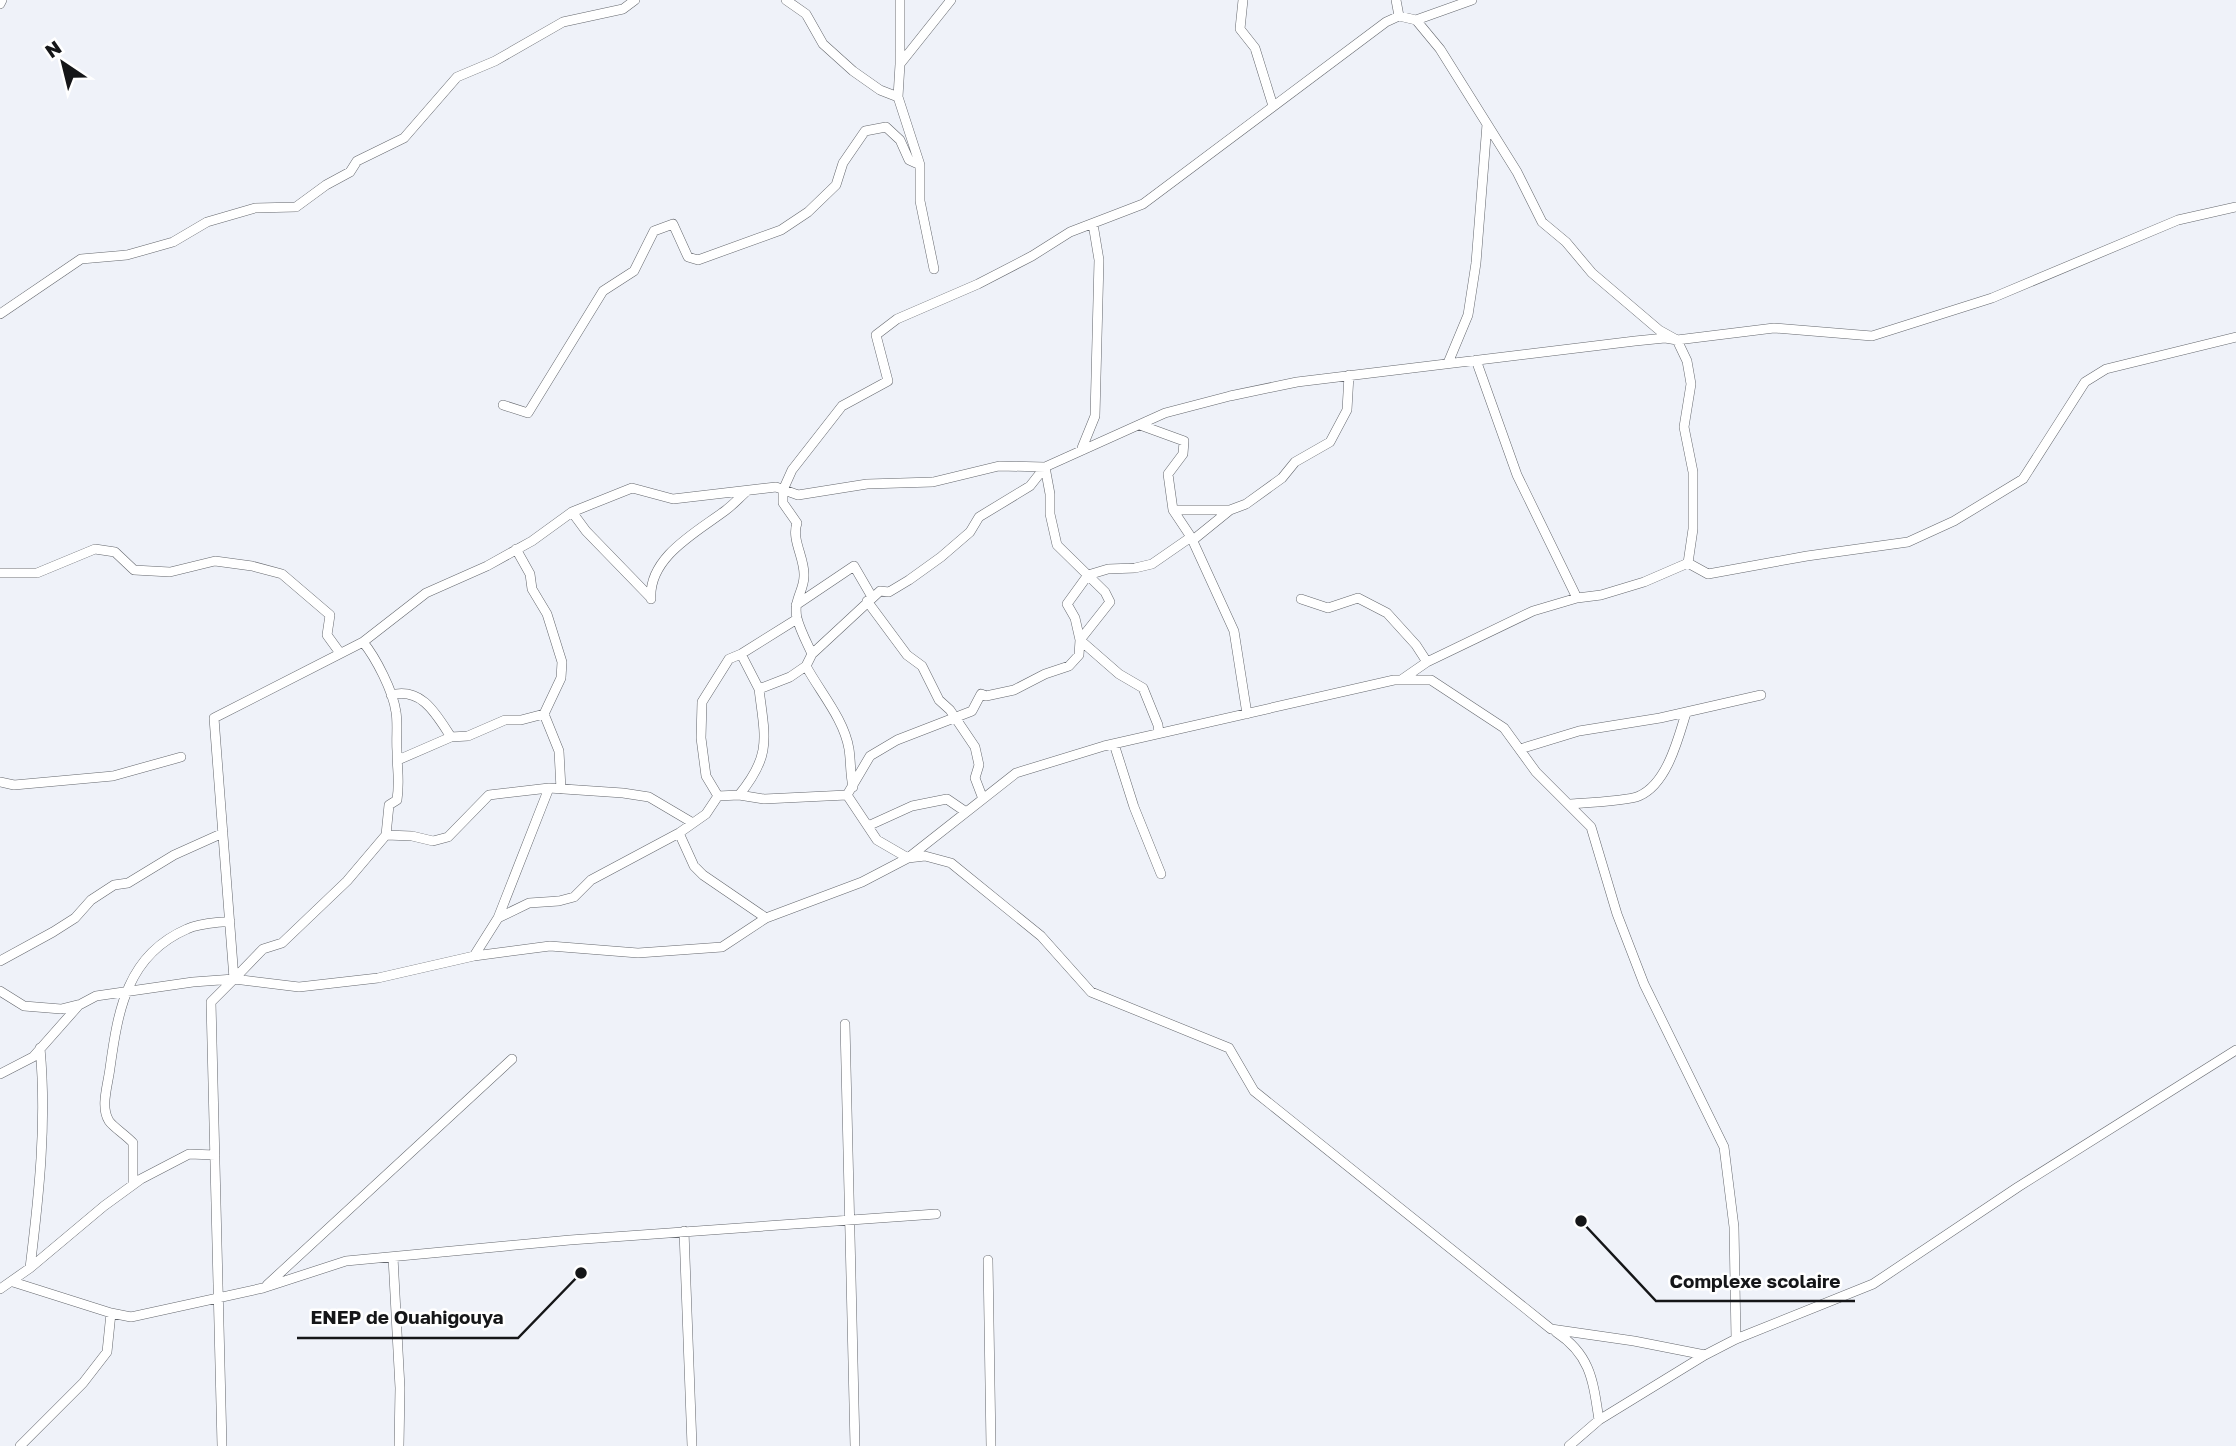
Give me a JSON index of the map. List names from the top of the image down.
{
  "places": ["Complexe scolaire", "ENEP de Ouahigouya"],
  "north": "top left"
}
